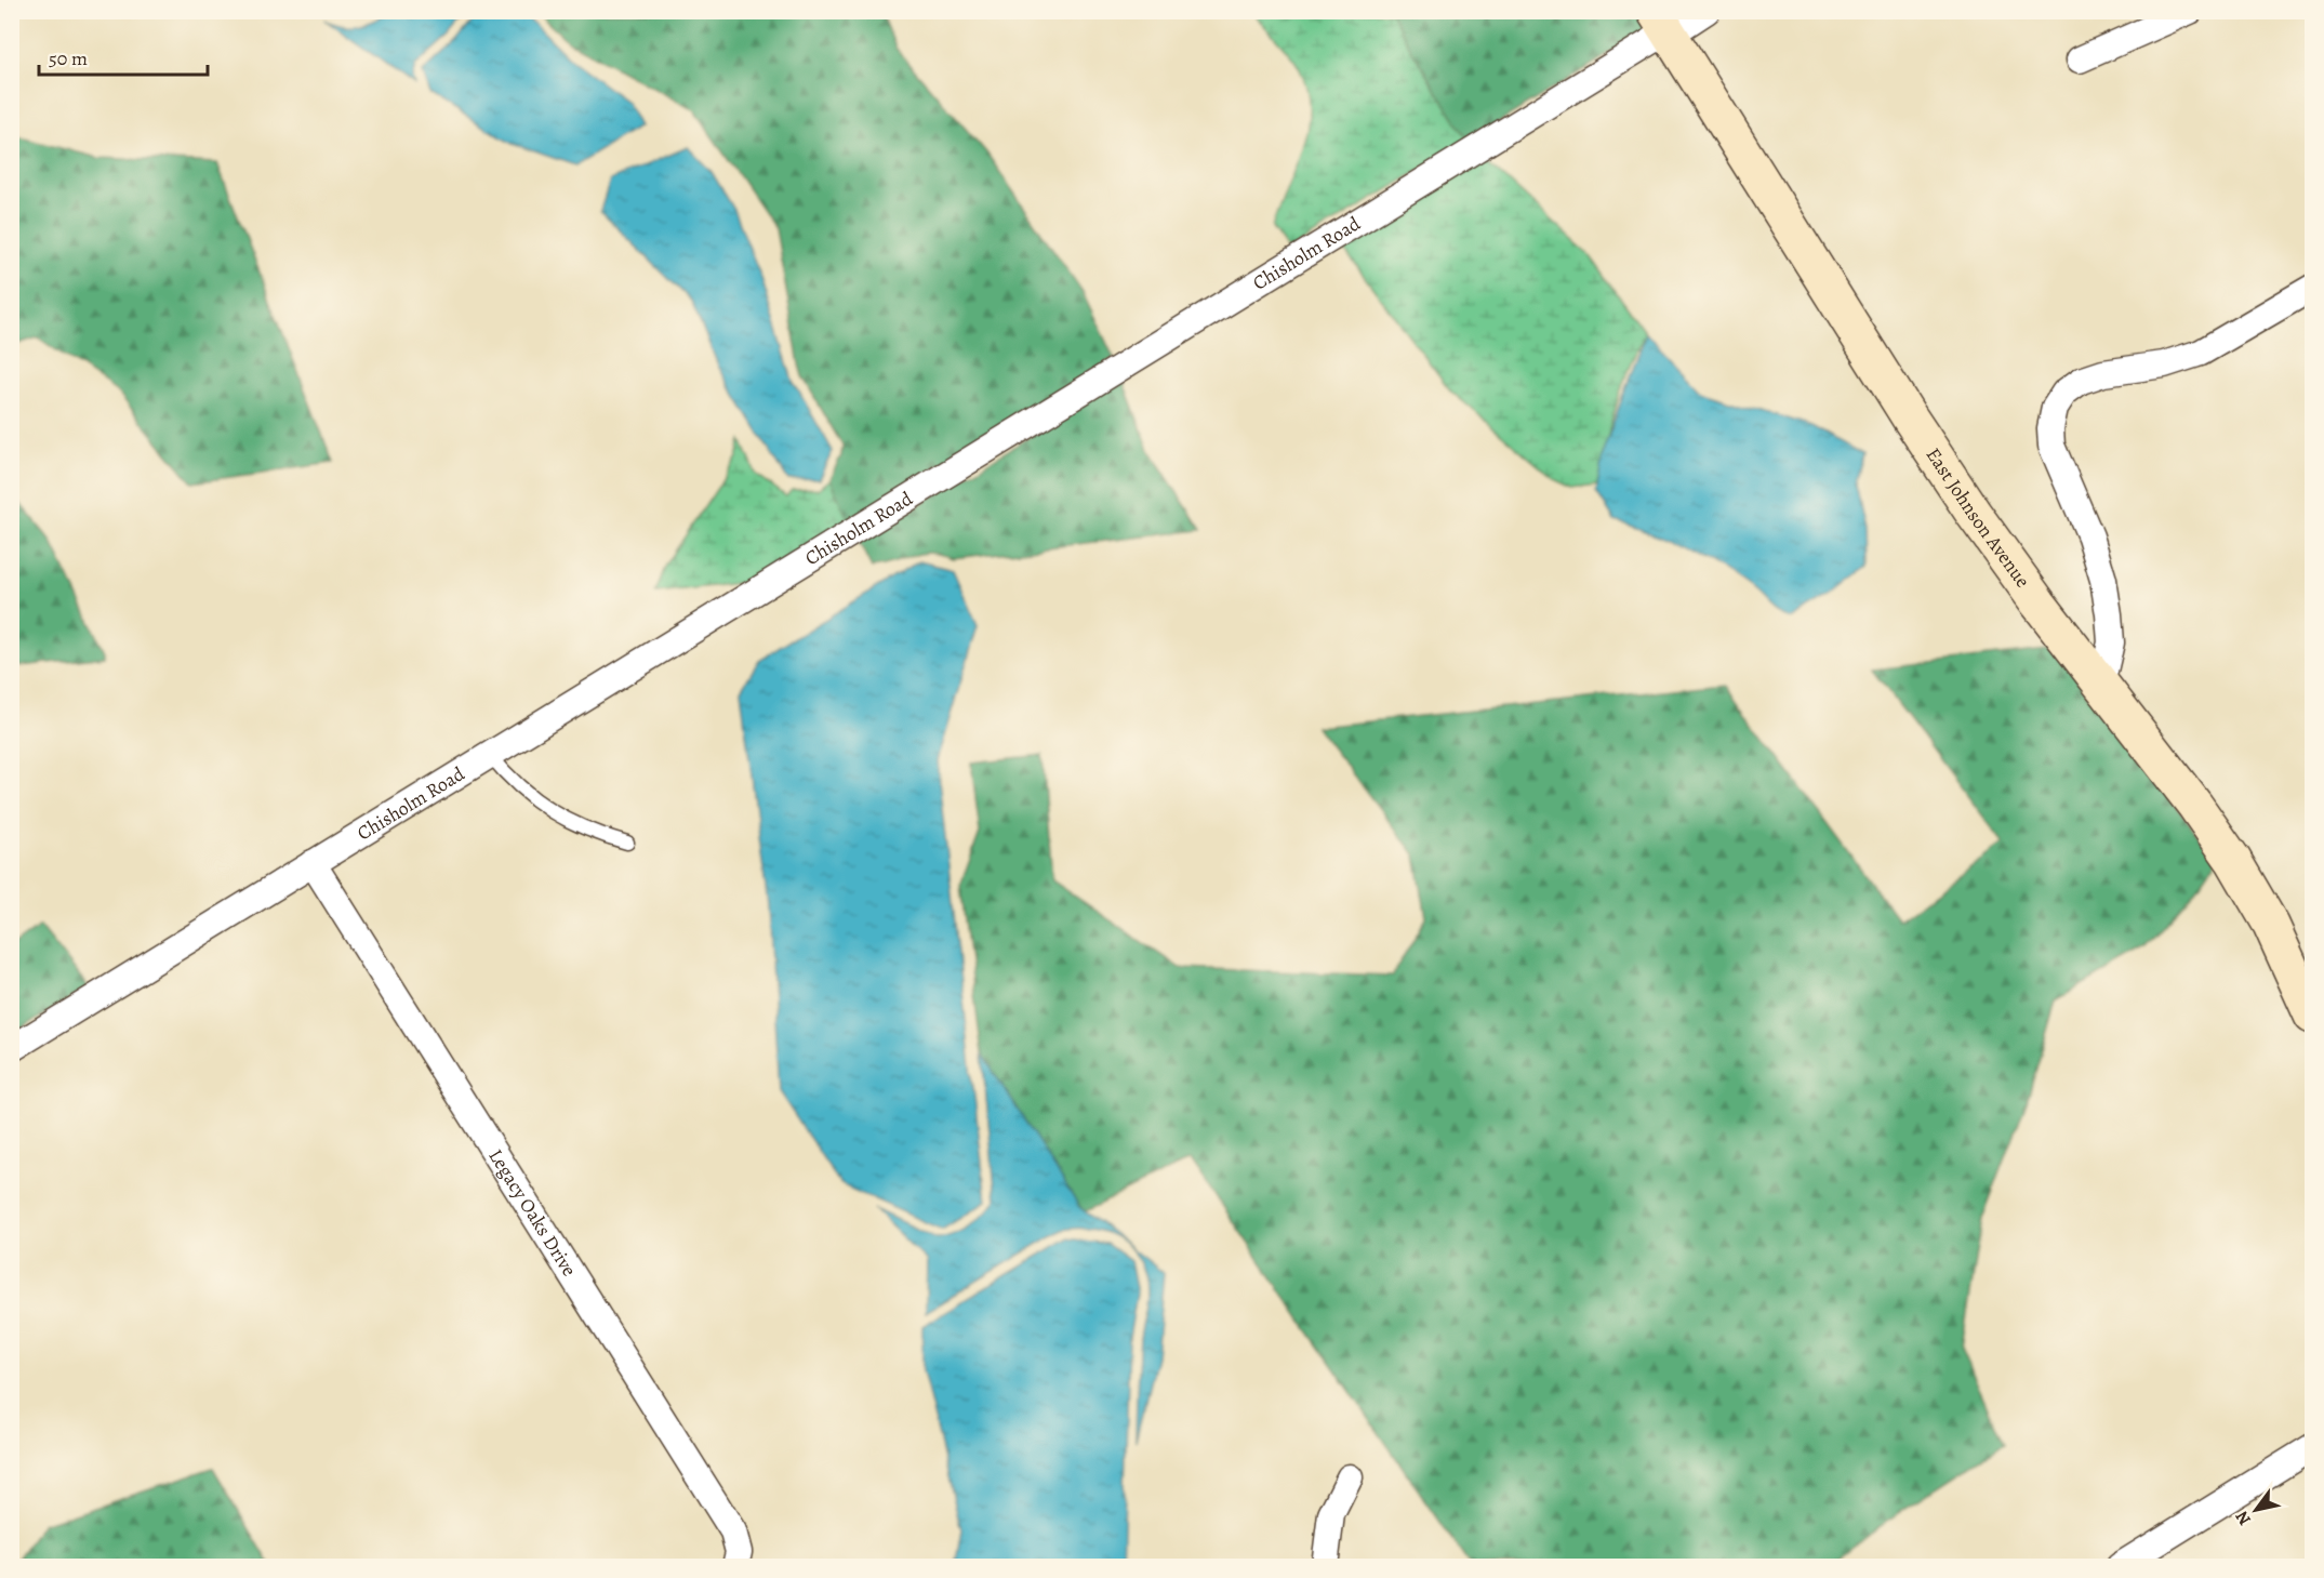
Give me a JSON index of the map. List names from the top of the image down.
{
  "streets": {
    "main road": ["East Johnson Avenue"],
    "street": ["Chisholm Road", "Legacy Oaks Drive"]
  },
  "crossings": [
    ["Chisholm Road", "East Johnson Avenue"],
    ["Chisholm Road", "Legacy Oaks Drive"]
  ],
  "scale_bar": "50 m",
  "north": "bottom left"
}
